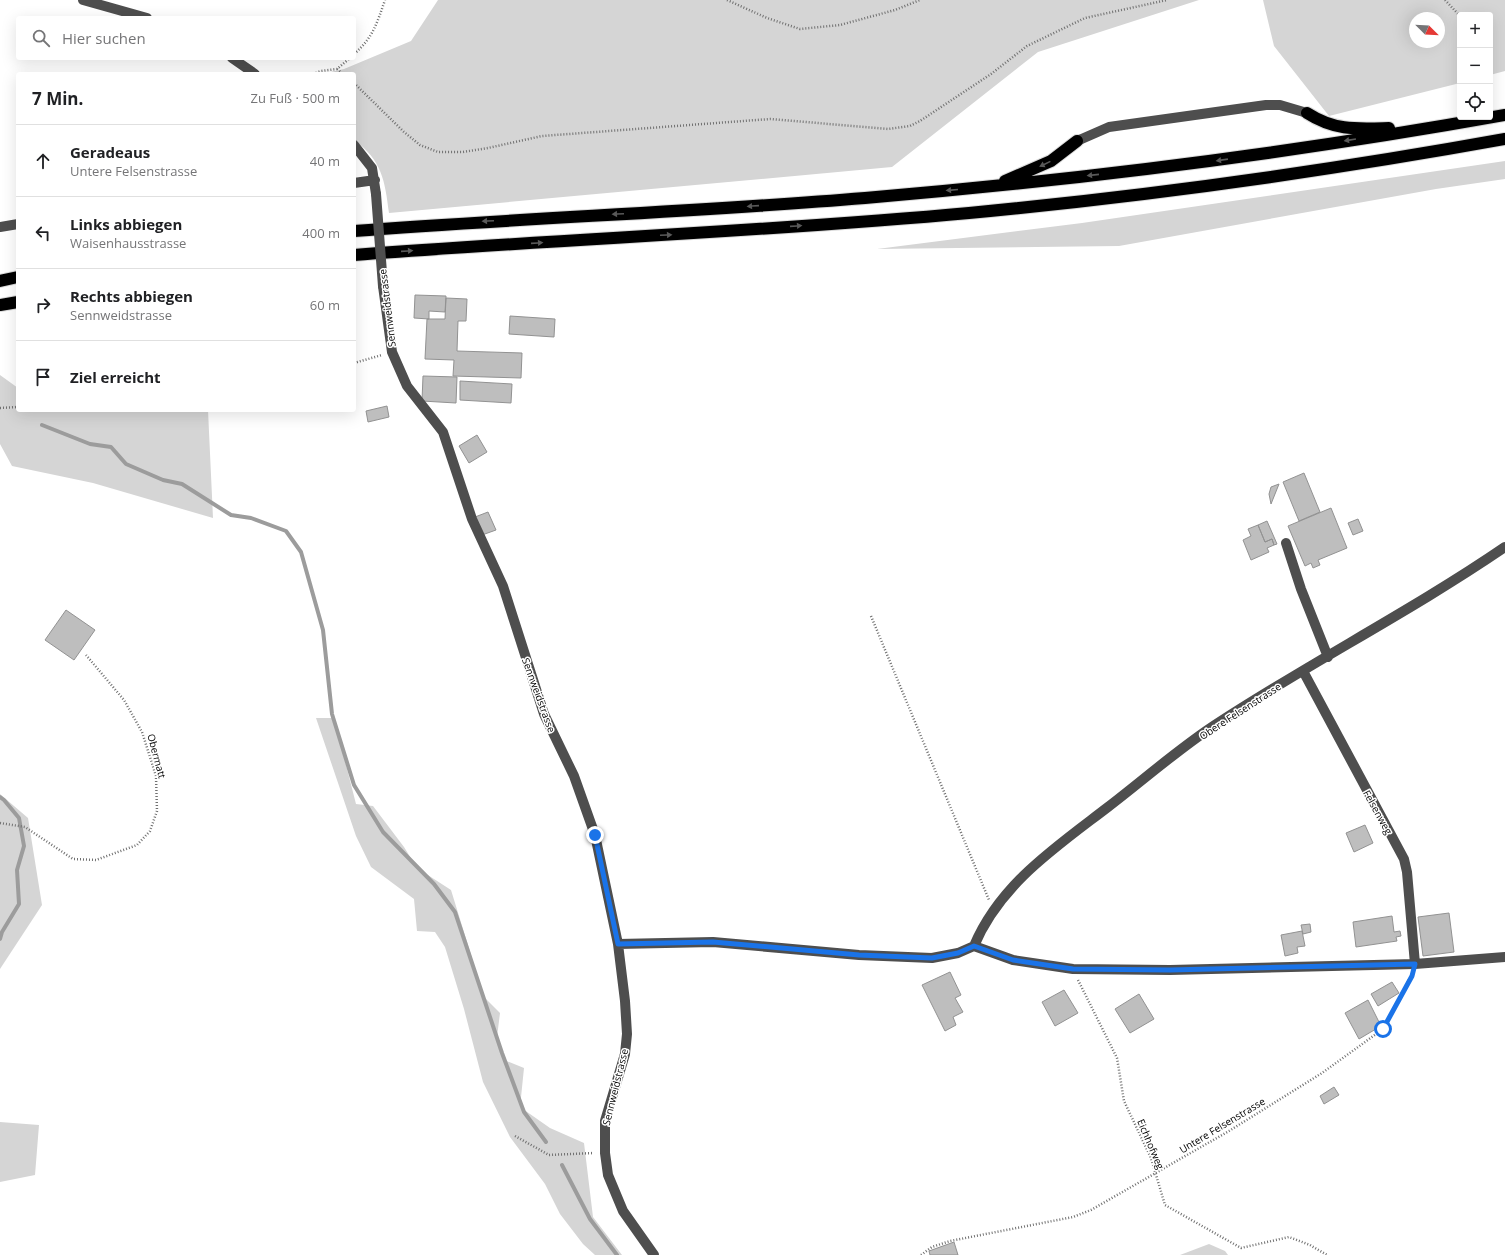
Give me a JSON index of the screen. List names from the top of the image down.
{
  "streets": {
    "street": ["Sennweidstrasse", "Obere Felsenstrasse", "Felsenweg"],
    "path": ["Obermatt", "Untere Felsenstrasse", "Eichhofweg"]
  },
  "crossings": [
    ["Obere Felsenstrasse", "Felsenweg"],
    ["Felsenweg", "Untere Felsenstrasse"],
    ["Untere Felsenstrasse", "Eichhofweg"]
  ],
  "north": "bottom right",
  "page": {
    "map_buttons": ["+", "−"],
    "search": "Hier suchen",
    "heading": ["7 Min.", "Zu Fuß · 500 m"],
    "list": [
      ["Geradeaus", "Untere Felsenstrasse", "40 m"],
      ["Links abbiegen", "Waisenhausstrasse", "400 m"],
      ["Rechts abbiegen", "Sennweidstrasse", "60 m"],
      "Ziel erreicht"
    ]
  }
}
